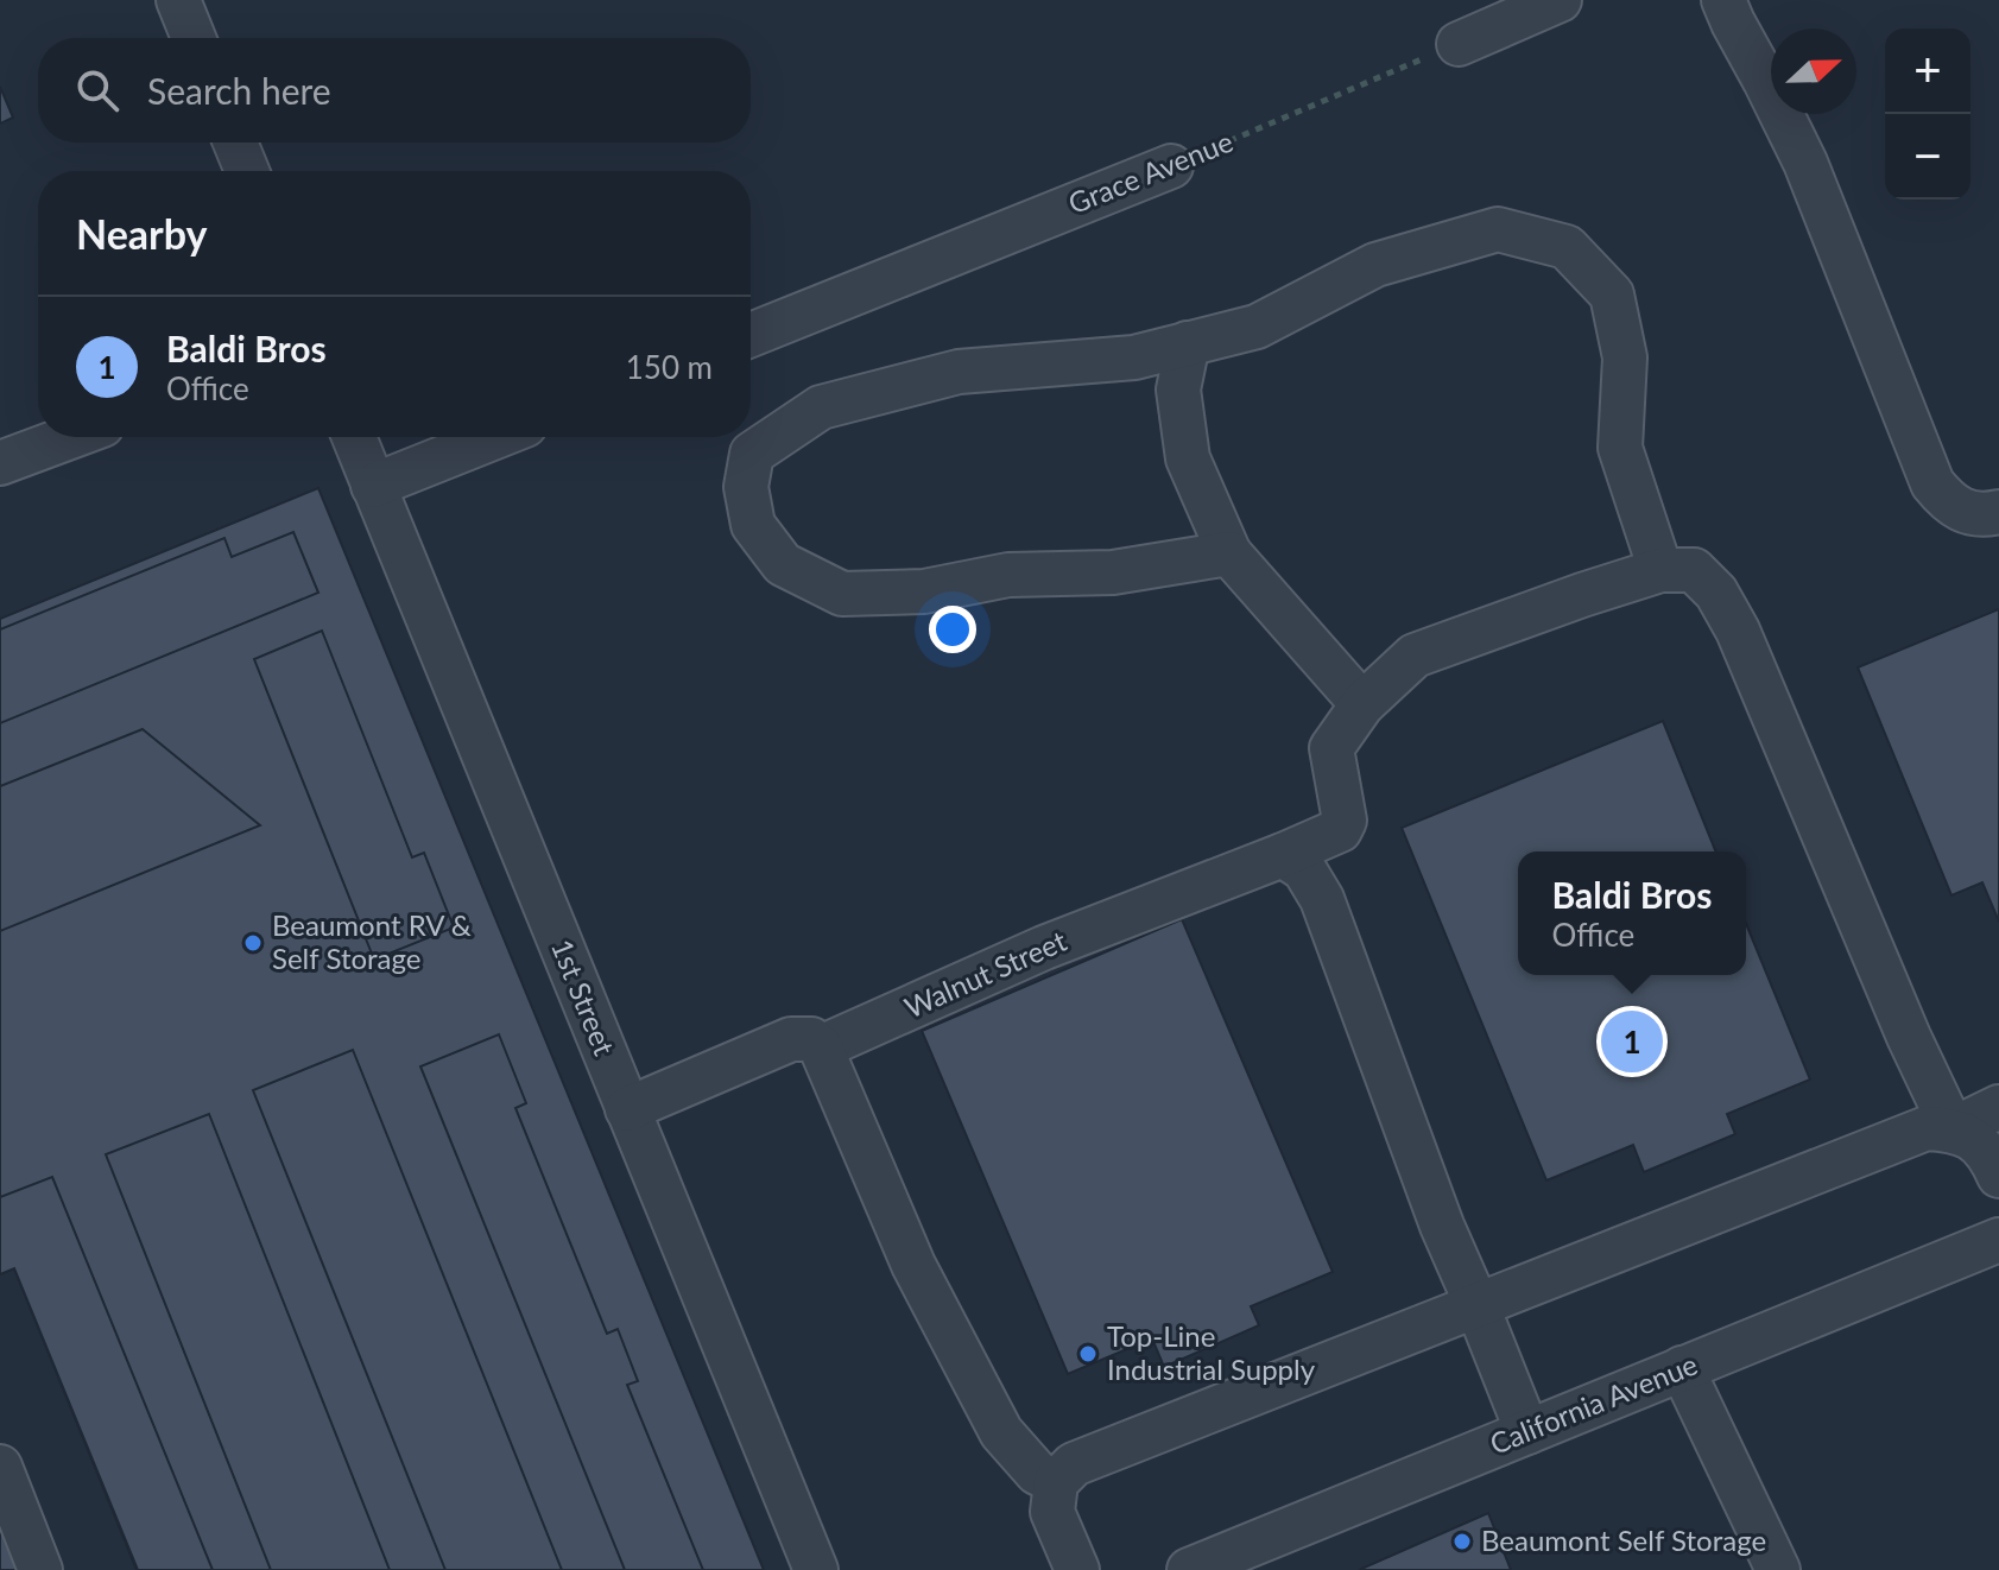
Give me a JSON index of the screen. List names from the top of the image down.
{
  "streets": {
    "street": [
      "Grace Avenue",
      "Walnut Street",
      "1st Street",
      "California Avenue"
    ]
  },
  "crossings": [
    ["Walnut Street", "1st Street"]
  ],
  "places": ["Beaumont RV & Self Storage", "Top-Line Industrial Supply", "Beaumont Self Storage"],
  "north": "right",
  "page": {
    "map_buttons": ["+", "−"],
    "search": "Search here",
    "heading": "Nearby",
    "list": [
      {
        "mark": "1",
        "name": "Baldi Bros",
        "note": "Office",
        "value": "150 m"
      }
    ],
    "popup": ["Baldi Bros", "Office"],
    "pins": "1"
  }
}
